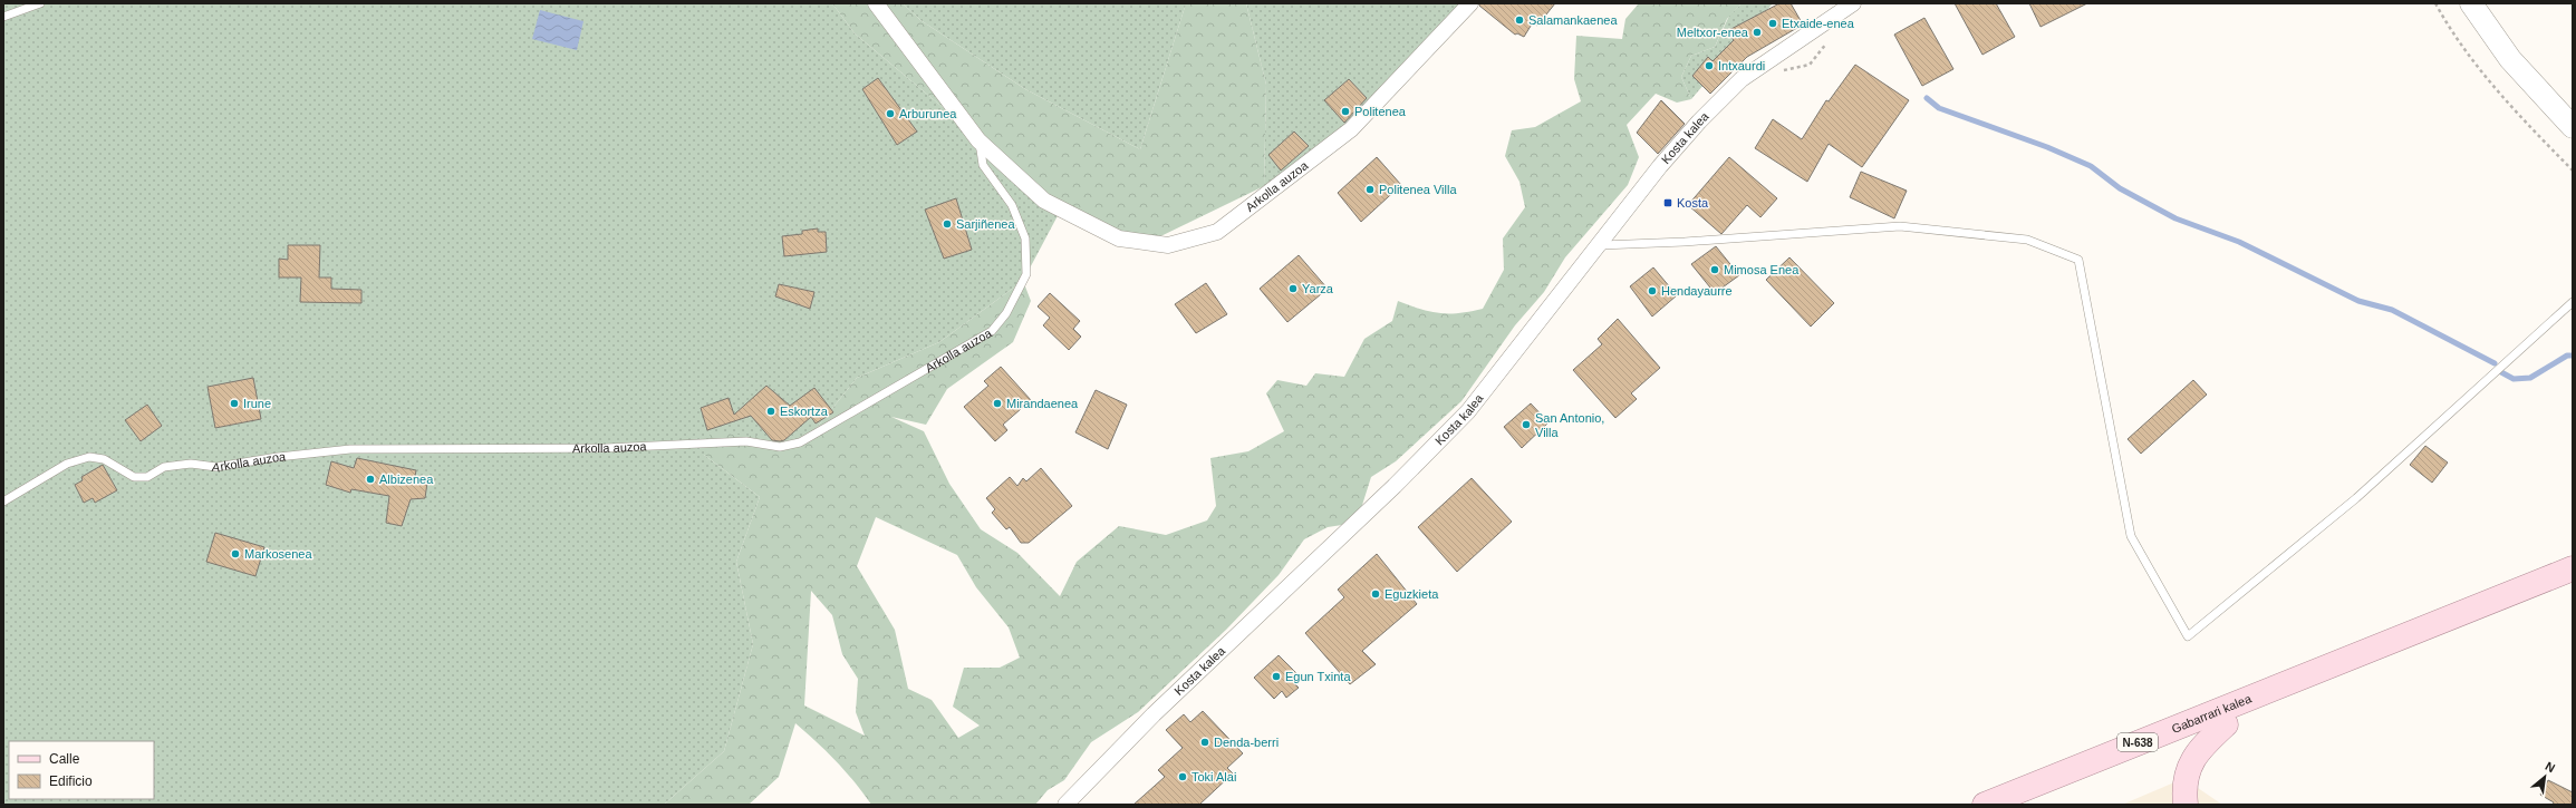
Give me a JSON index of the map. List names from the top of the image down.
{
  "streets": {
    "main road": ["Gabarrari kalea", "N-638"],
    "street": ["Kosta kalea", "Arkolla auzoa"]
  },
  "places": {
    "other": [
      "Salamankaenea",
      "Etxaide-enea",
      "Meltxor-enea",
      "Intxaurdi",
      "Politenea",
      "Arburunea",
      "Politenea Villa",
      "Sarjiñenea",
      "Mimosa Enea",
      "Yarza",
      "Hendayaurre",
      "Irune",
      "Mirandaenea",
      "Eskortza",
      "San Antonio, Villa",
      "Albizenea",
      "Markosenea",
      "Eguzkieta",
      "Egun Txinta",
      "Denda-berri",
      "Toki Alai"
    ],
    "transit": ["Kosta"]
  },
  "legend": ["Calle", "Edificio"],
  "north": "top right"
}
